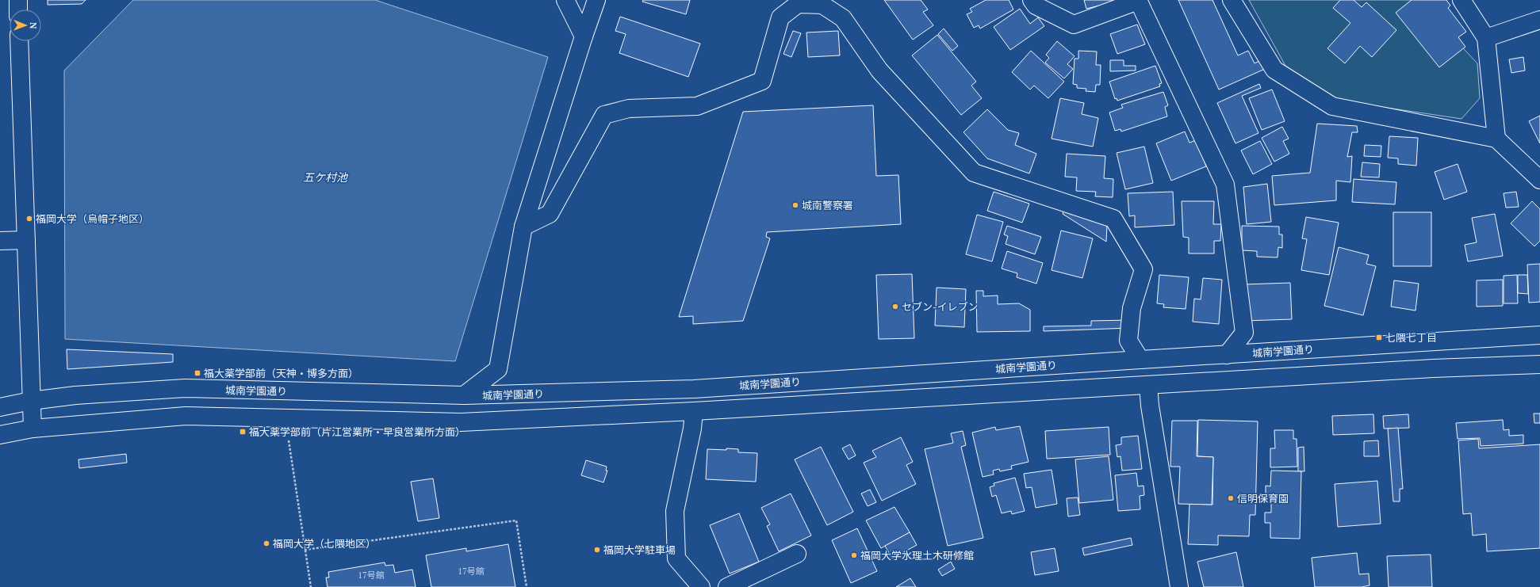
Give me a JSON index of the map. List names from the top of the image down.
{
  "streets": {
    "street": ["城南学園通り"]
  },
  "water": ["五ケ村池"],
  "places": {
    "other": [
      "城南警察署",
      "福岡大学（烏帽子地区）",
      "セブン-イレブン",
      "信明保育園",
      "福岡大学（七隈地区）",
      "福岡大学駐車場",
      "福岡大学水理土木研修館"
    ],
    "transit": ["七隈七丁目", "福大薬学部前（天神・博多方面）", "福大薬学部前（片江営業所・早良営業所方面）"]
  },
  "house_numbers": ["17号館", "17号館"],
  "north": "right"
}
